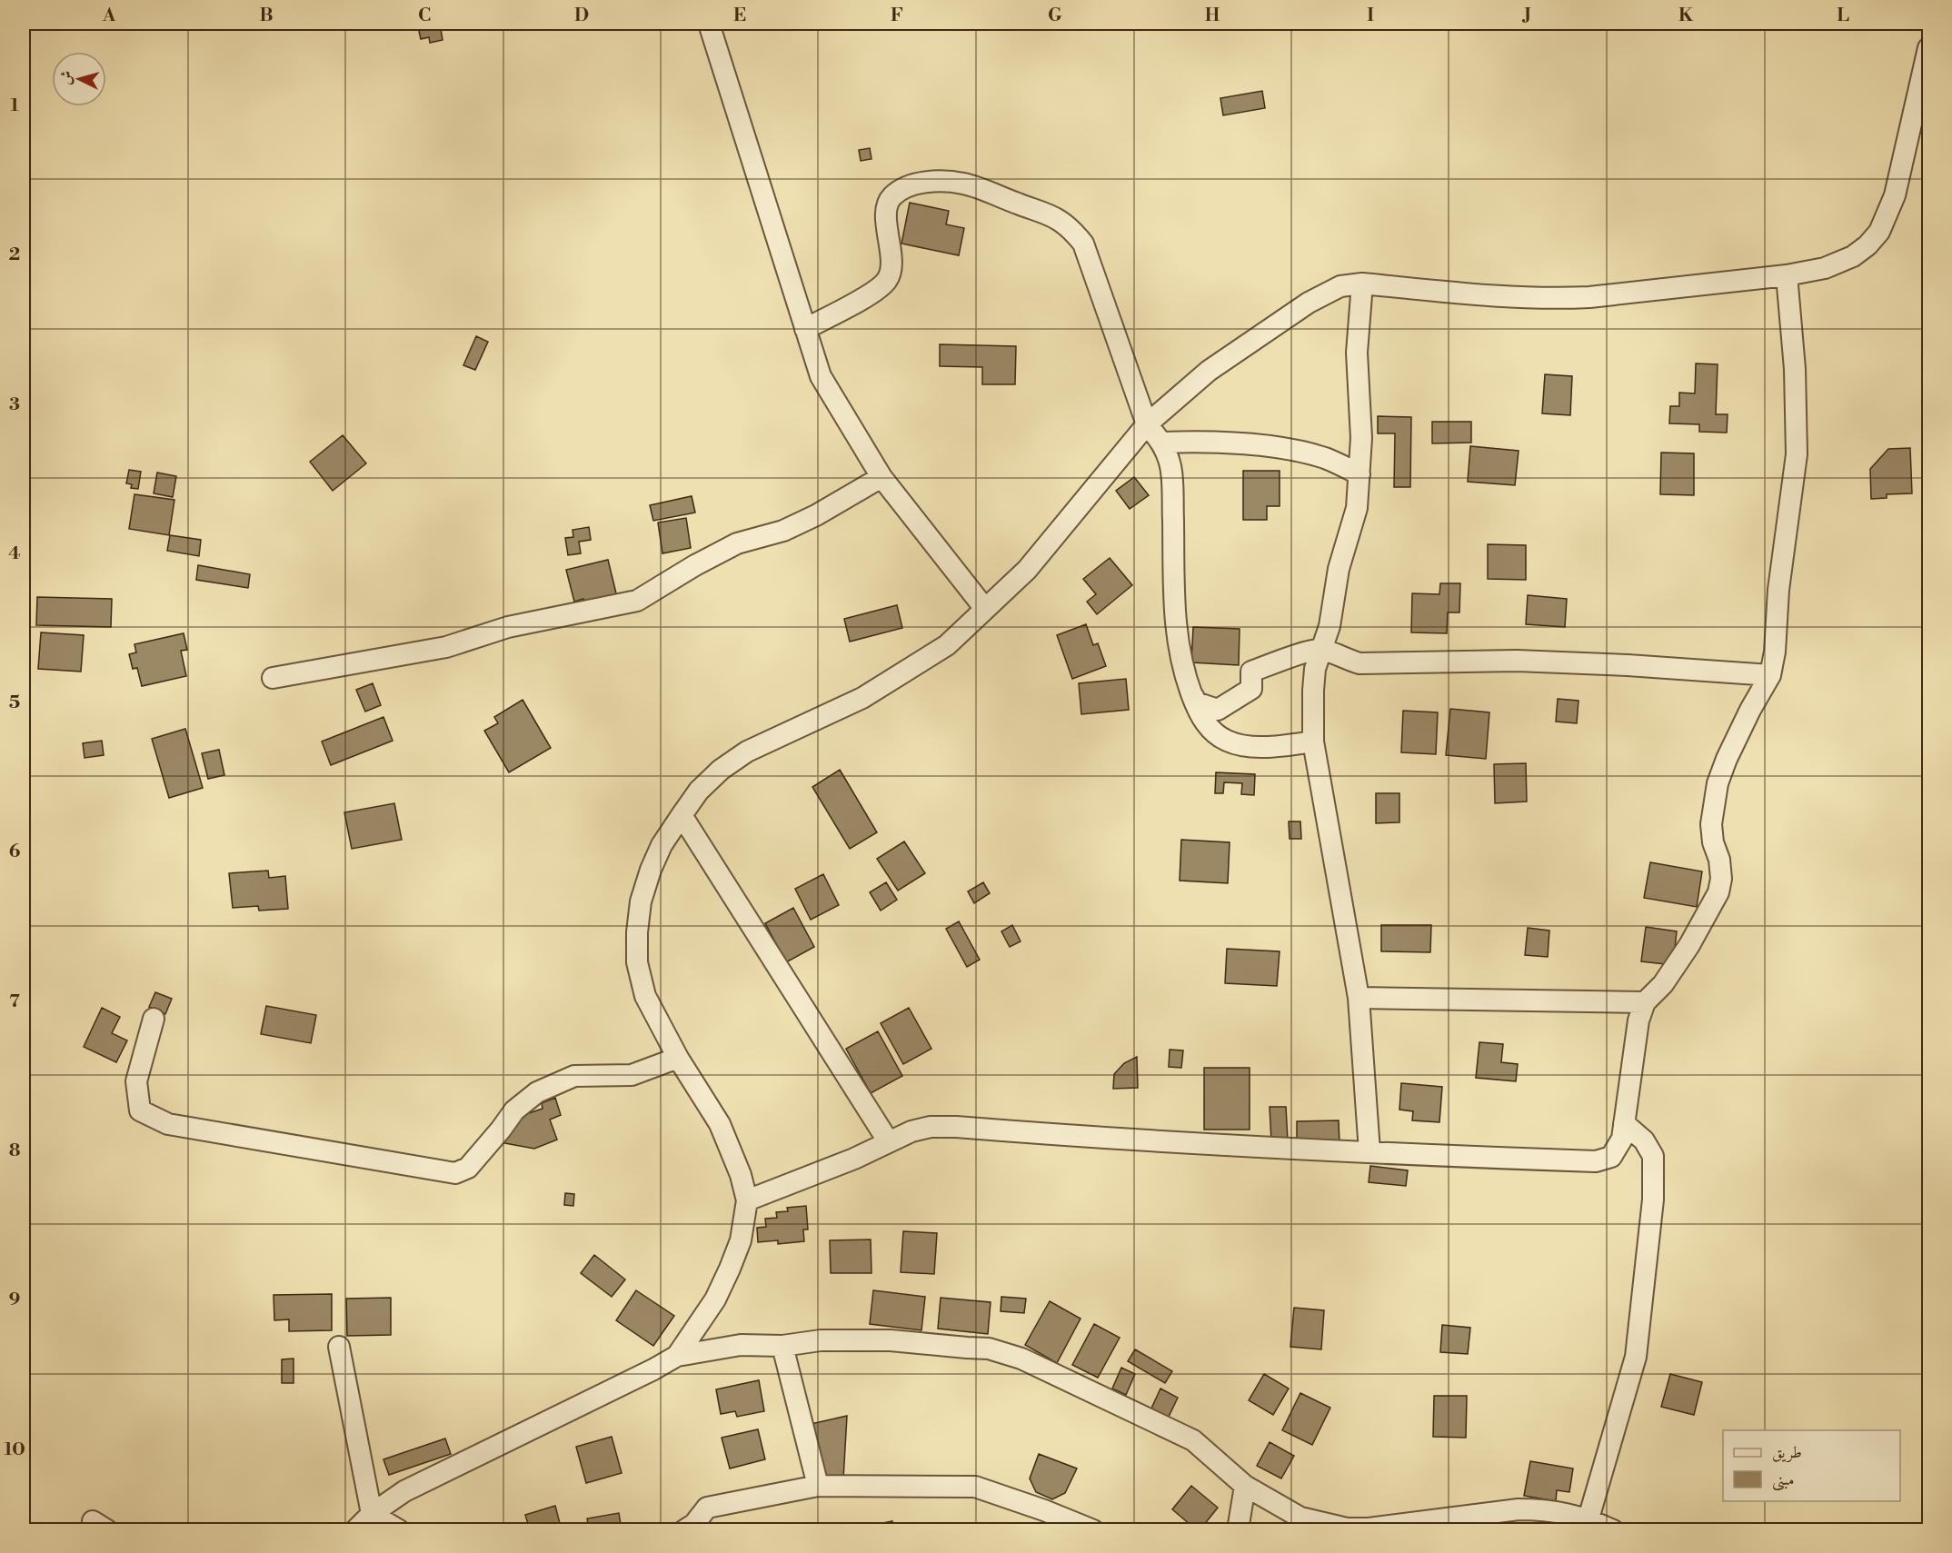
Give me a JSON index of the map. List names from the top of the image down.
{
  "legend": ["طريق", "مبنى"],
  "north": "left",
  "grid": {
    "columns": [
      "A",
      "B",
      "C",
      "D",
      "E",
      "F",
      "G",
      "H",
      "I",
      "J",
      "K",
      "L"
    ],
    "rows": [
      "1",
      "2",
      "3",
      "4",
      "5",
      "6",
      "7",
      "8",
      "9",
      "10"
    ]
  }
}
